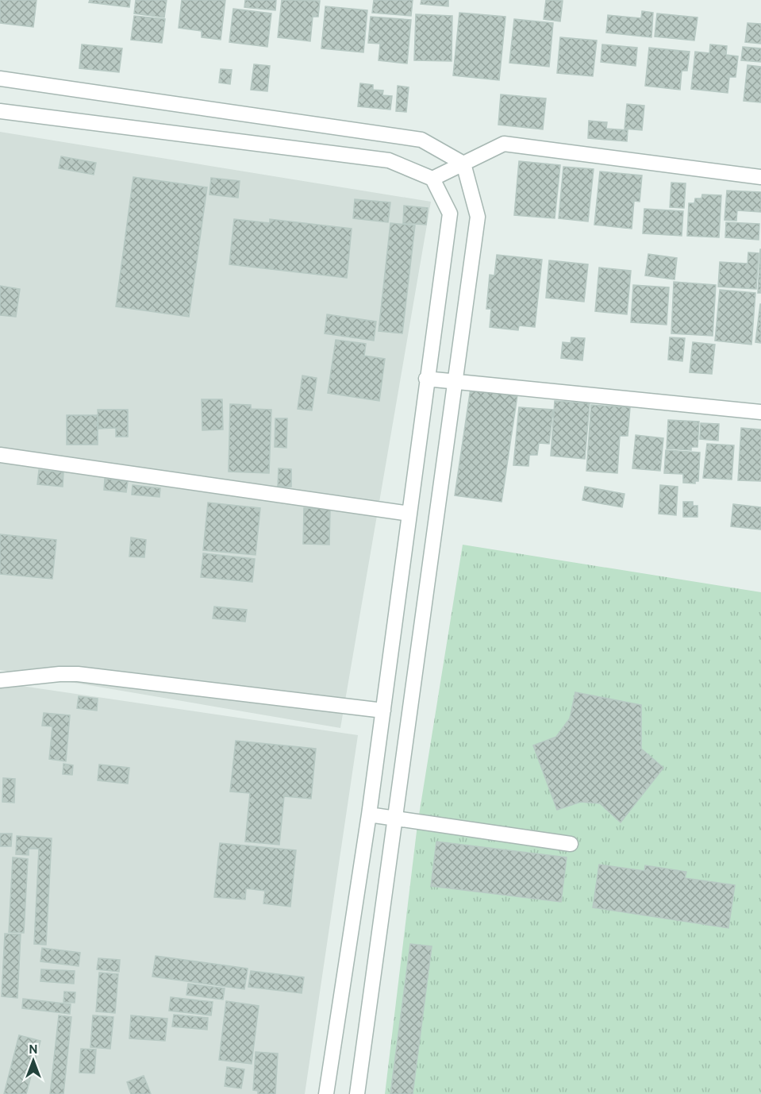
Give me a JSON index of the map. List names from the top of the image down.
{
  "north": "top"
}
